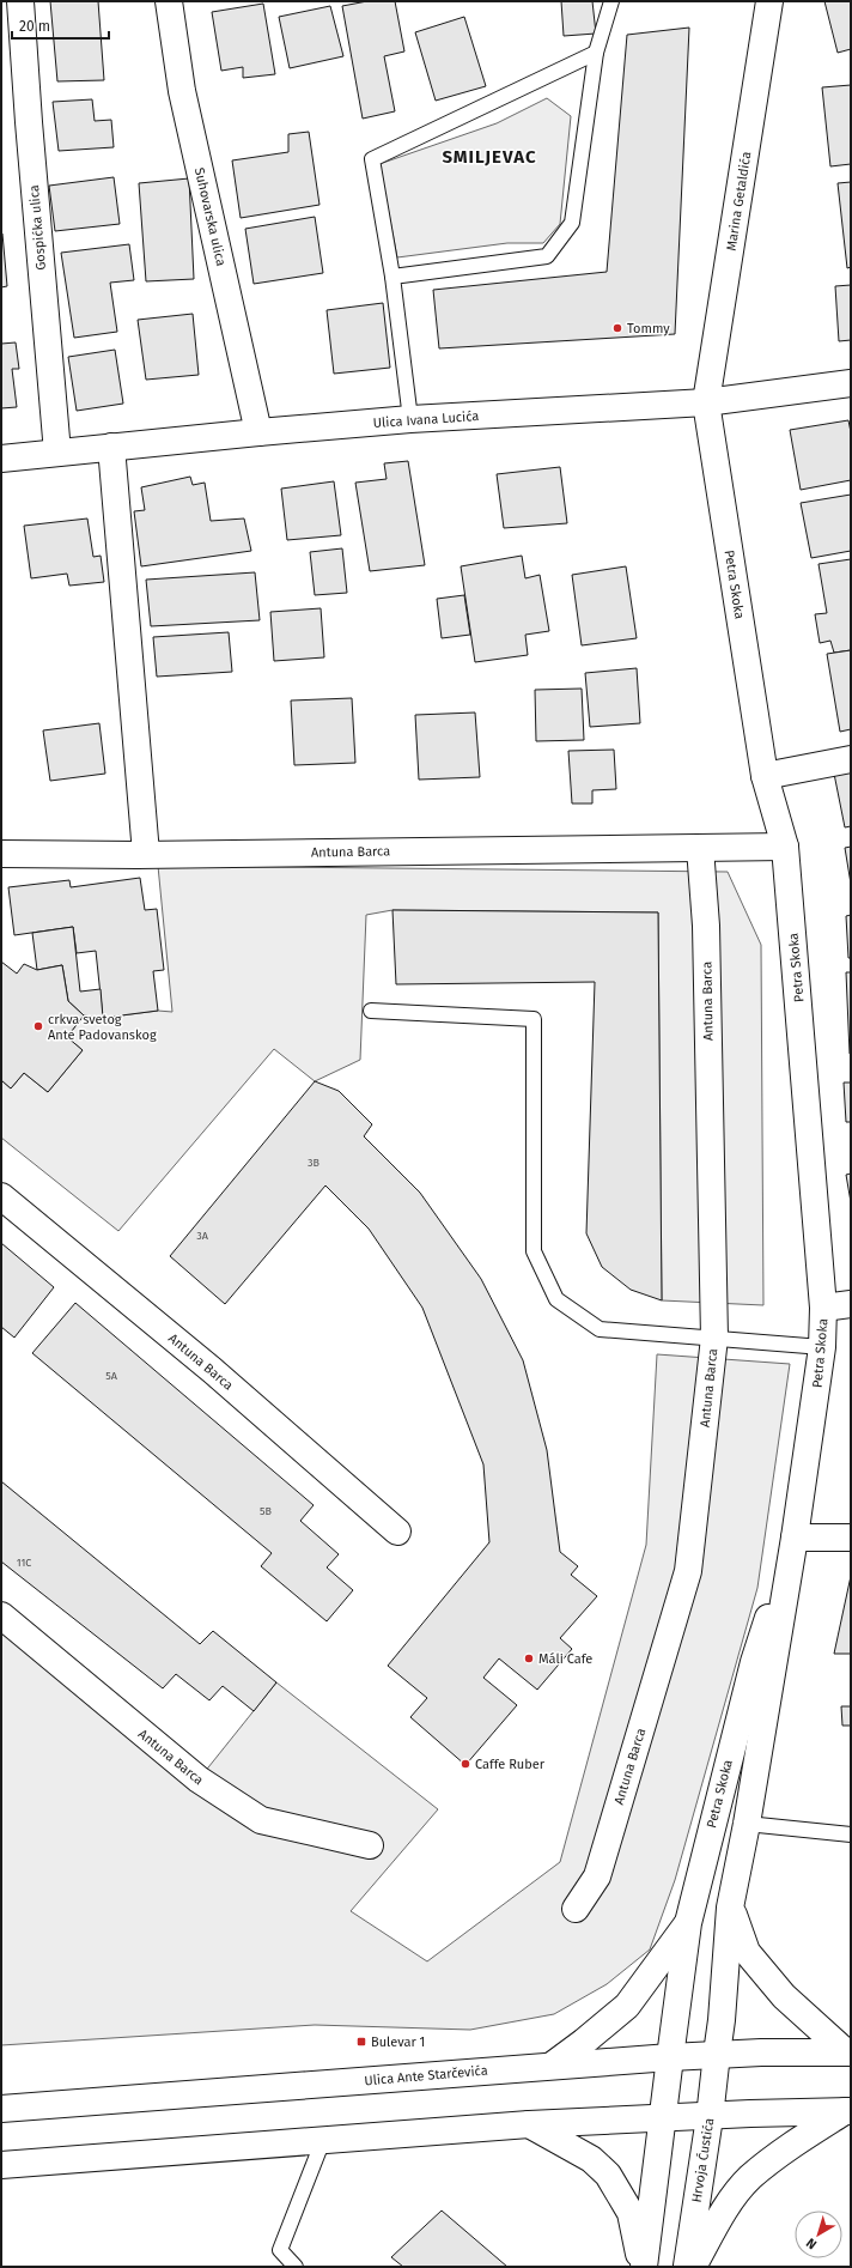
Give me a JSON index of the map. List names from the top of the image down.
{
  "streets": {
    "street": [
      "Marina Getaldića",
      "Suhovarska ulica",
      "Gospićka ulica",
      "Ulica Ivana Lucića",
      "Petra Skoka",
      "Antuna Barca",
      "Ulica Ante Starčevića",
      "Hrvoja Ćustića"
    ]
  },
  "crossings": [
    ["Marina Getaldića", "Ulica Ivana Lucića"],
    ["Marina Getaldića", "Petra Skoka"],
    ["Suhovarska ulica", "Ulica Ivana Lucića"],
    ["Gospićka ulica", "Ulica Ivana Lucića"],
    ["Ulica Ivana Lucića", "Petra Skoka"],
    ["Petra Skoka", "Antuna Barca"],
    ["Petra Skoka", "Ulica Ante Starčevića"],
    ["Petra Skoka", "Hrvoja Ćustića"],
    ["Ulica Ante Starčevića", "Hrvoja Ćustića"]
  ],
  "districts": ["SMILJEVAC"],
  "places": {
    "other": [
      "Tommy",
      "crkva svetog Ante Padovanskog",
      "Máli Cafe",
      "Caffe Ruber"
    ],
    "transit": ["Bulevar 1"]
  },
  "house_numbers": [
    "3B",
    "3A",
    "5A",
    "5B",
    "11C"
  ],
  "scale_bar": "20 m",
  "north": "bottom left"
}
